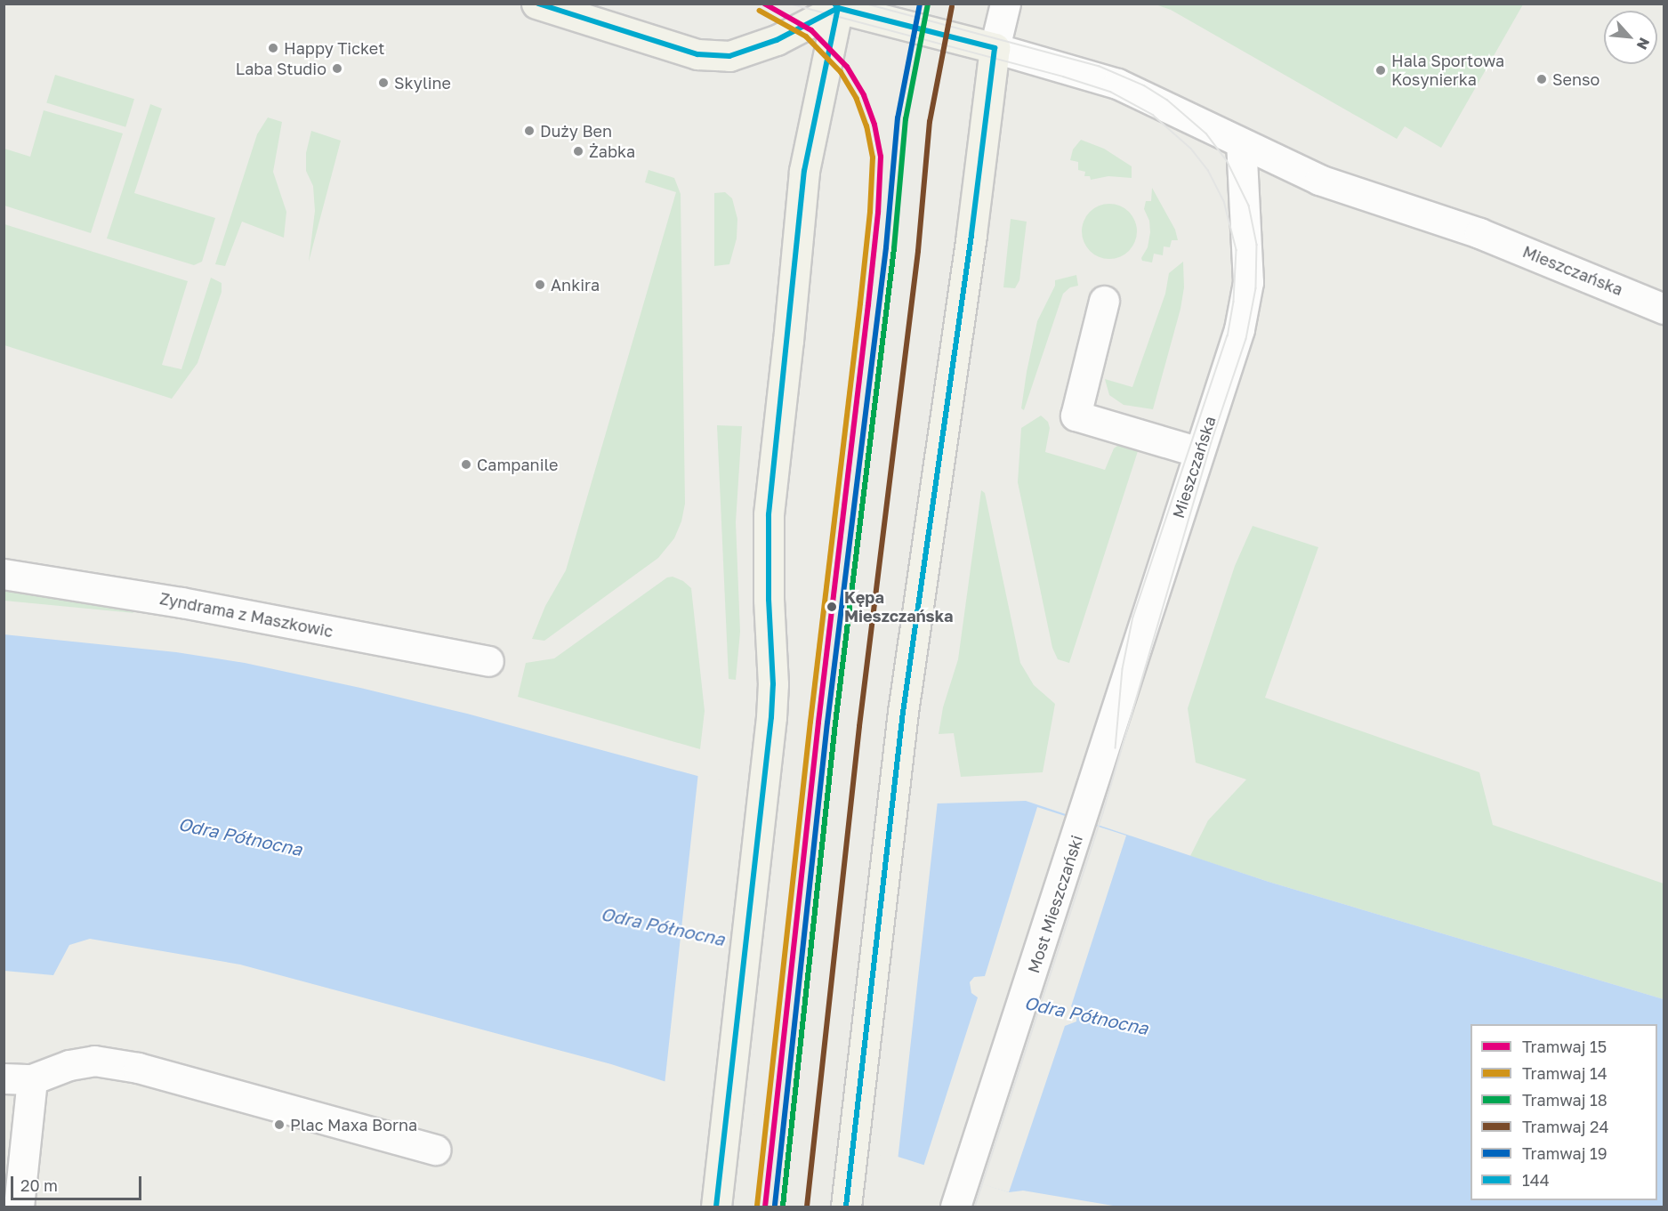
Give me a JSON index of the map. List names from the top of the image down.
{
  "streets": {
    "street": ["Mieszczańska", "Zyndrama z Maszkowic", "Most Mieszczański"]
  },
  "crossings": [
    ["Mieszczańska", "Most Mieszczański"]
  ],
  "water": ["Odra Północna"],
  "places": [
    "Happy Ticket",
    "Laba Studio",
    "Hala Sportowa Kosynierka",
    "Senso",
    "Skyline",
    "Duży Ben",
    "Żabka",
    "Ankira",
    "Campanile",
    "Kępa Mieszczańska",
    "Plac Maxa Borna"
  ],
  "lines": [
    "tram line 15",
    "tram line 18",
    "tram line 19",
    "transit line 144",
    "tram line 24",
    "tram line 14"
  ],
  "legend": [
    "Tramwaj 15",
    "Tramwaj 14",
    "Tramwaj 18",
    "Tramwaj 24",
    "Tramwaj 19",
    "144"
  ],
  "scale_bar": "20 m",
  "north": "bottom right"
}
